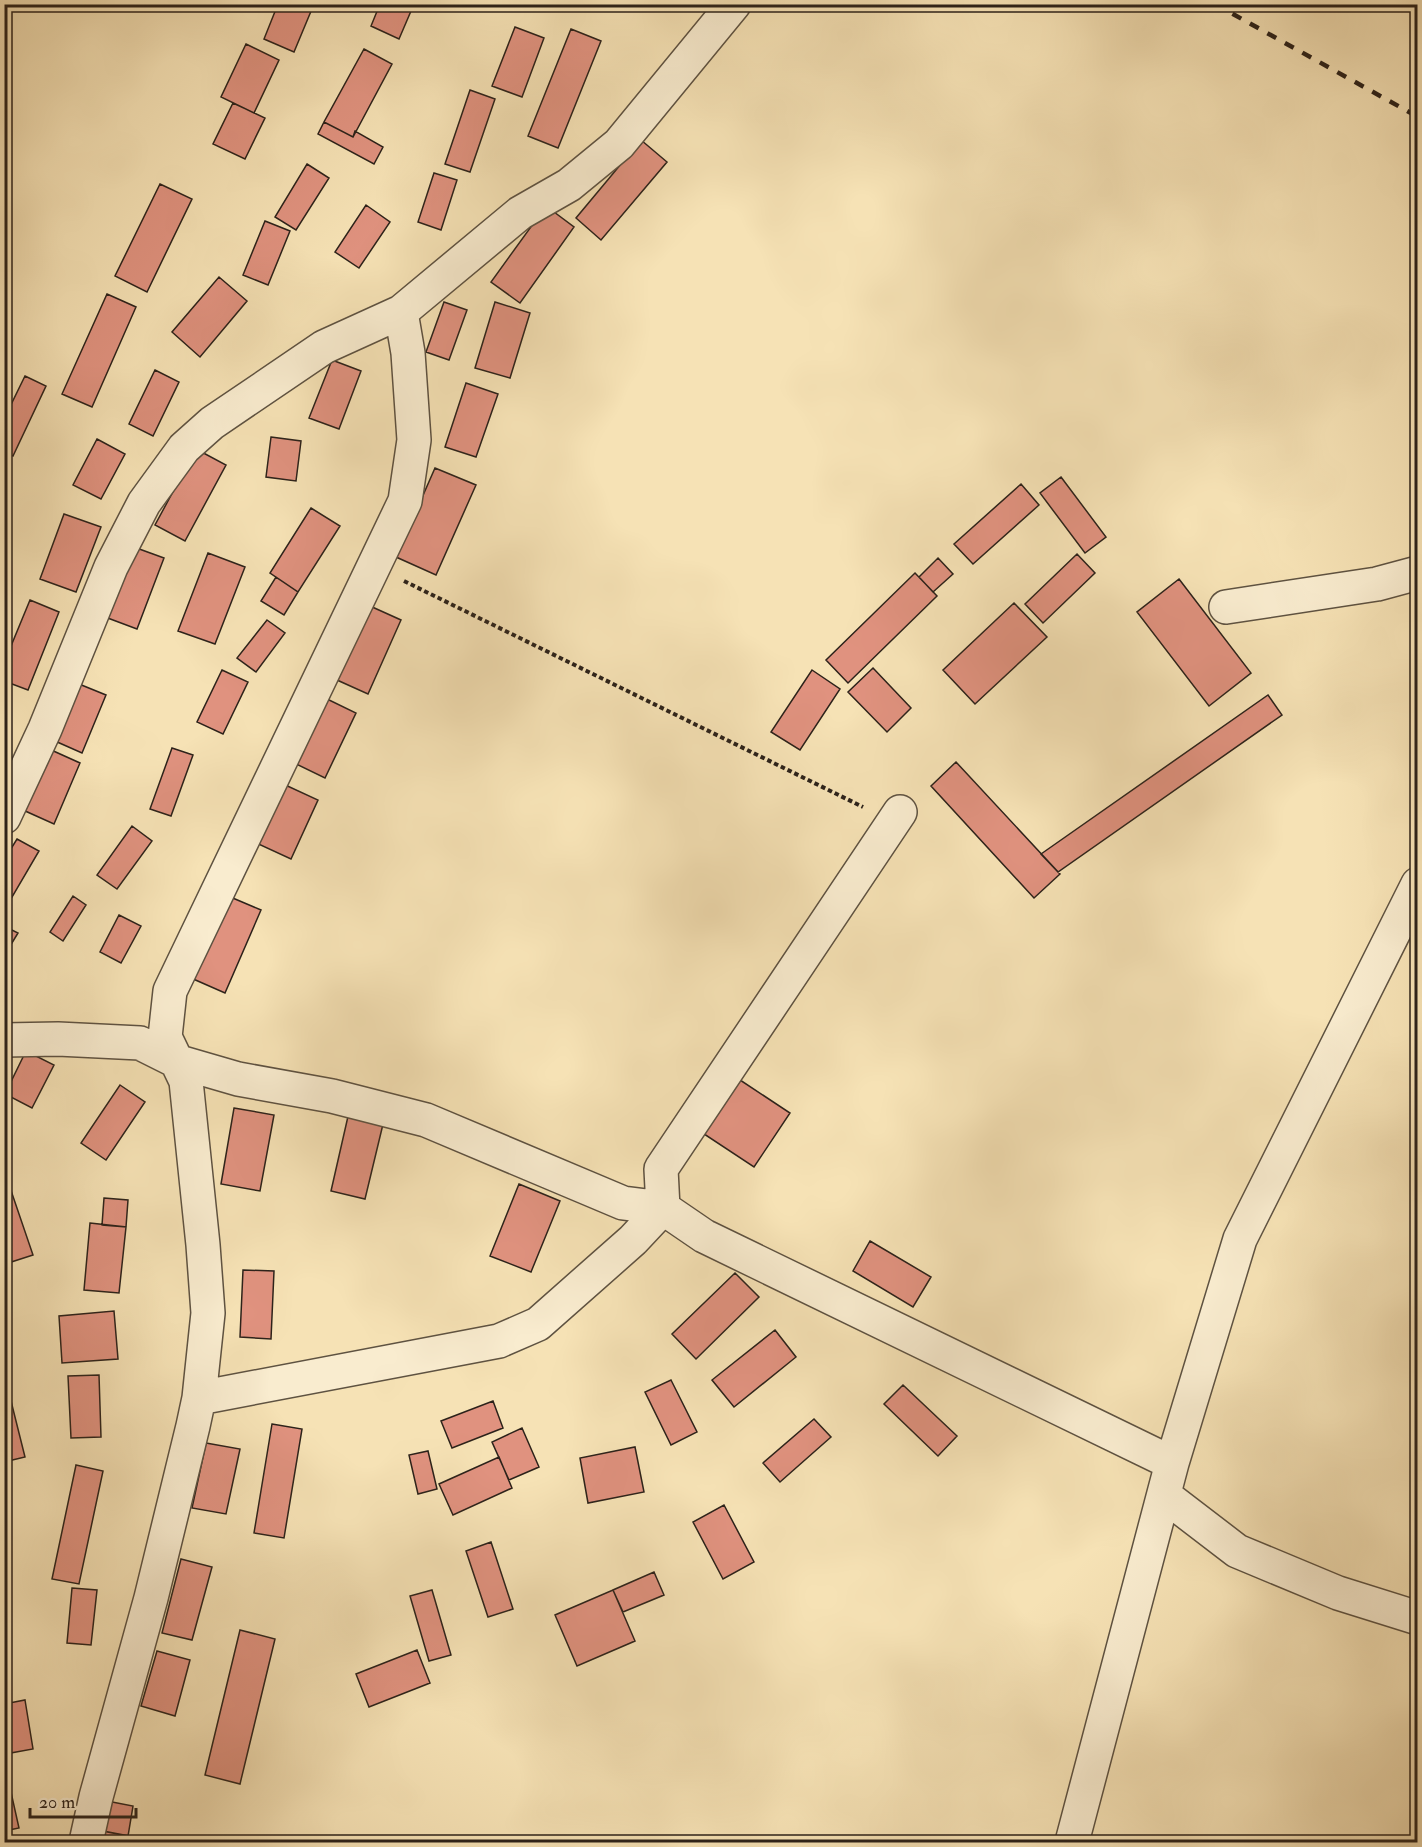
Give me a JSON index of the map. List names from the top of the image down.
{
  "scale_bar": "20 m"
}
